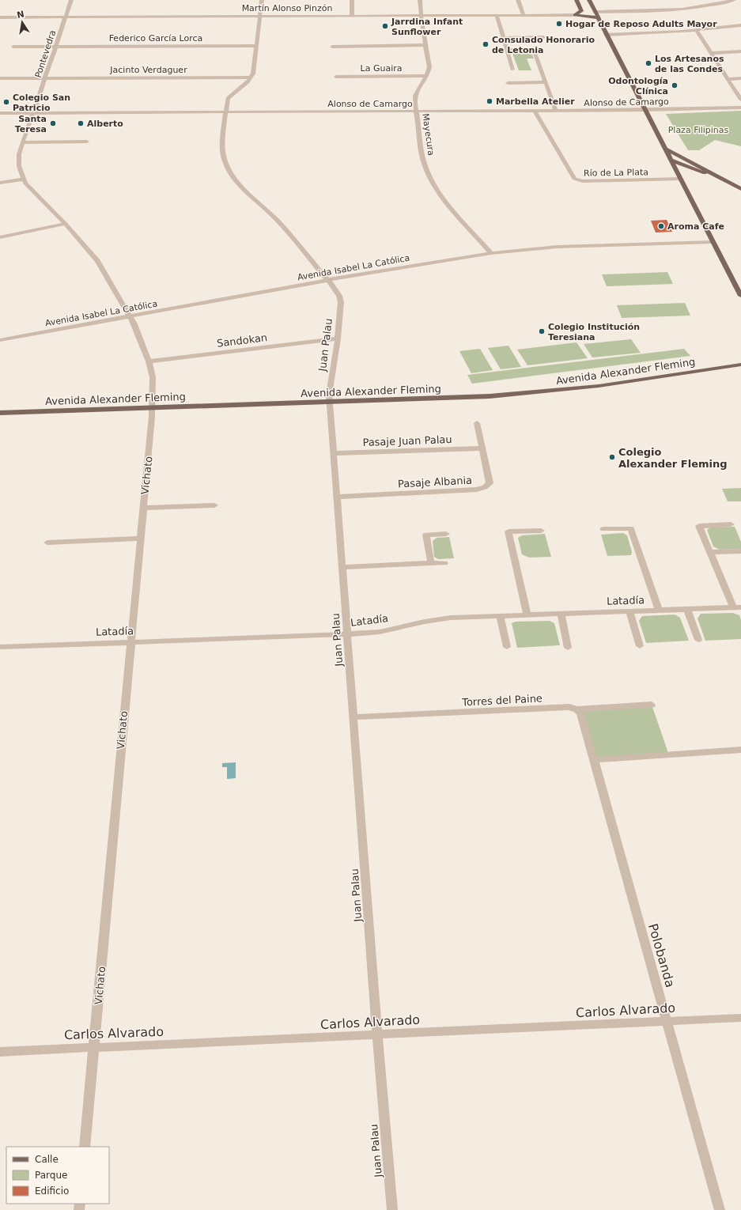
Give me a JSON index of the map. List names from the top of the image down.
{
  "streets": {
    "main road": ["Avenida Alexander Fleming"],
    "street": [
      "Martín Alonso Pinzón",
      "Federico García Lorca",
      "Pontevedra",
      "La Guaira",
      "Jacinto Verdaguer",
      "Alonso de Camargo",
      "Mayecura",
      "Río de La Plata",
      "Avenida Isabel La Católica",
      "Sandokan",
      "Juan Palau",
      "Pasaje Juan Palau",
      "Vichato",
      "Pasaje Albania",
      "Latadía",
      "Torres del Paine",
      "Polobanda",
      "Carlos Alvarado"
    ]
  },
  "crossings": [
    ["Martín Alonso Pinzón", "Pontevedra"],
    ["Martín Alonso Pinzón", "Mayecura"],
    ["Federico García Lorca", "Pontevedra"],
    ["Pontevedra", "Jacinto Verdaguer"],
    ["Pontevedra", "Alonso de Camargo"],
    ["Pontevedra", "Vichato"],
    ["La Guaira", "Mayecura"],
    ["Jacinto Verdaguer", "Juan Palau"],
    ["Alonso de Camargo", "Mayecura"],
    ["Alonso de Camargo", "Río de La Plata"],
    ["Alonso de Camargo", "Juan Palau"],
    ["Mayecura", "Avenida Isabel La Católica"],
    ["Avenida Isabel La Católica", "Juan Palau"],
    ["Avenida Isabel La Católica", "Vichato"],
    ["Sandokan", "Juan Palau"],
    ["Sandokan", "Vichato"],
    ["Juan Palau", "Avenida Alexander Fleming"],
    ["Juan Palau", "Pasaje Juan Palau"],
    ["Juan Palau", "Pasaje Albania"],
    ["Juan Palau", "Latadía"],
    ["Juan Palau", "Torres del Paine"],
    ["Juan Palau", "Carlos Alvarado"],
    ["Avenida Alexander Fleming", "Vichato"],
    ["Pasaje Juan Palau", "Pasaje Albania"],
    ["Vichato", "Latadía"],
    ["Vichato", "Carlos Alvarado"],
    ["Torres del Paine", "Polobanda"],
    ["Polobanda", "Carlos Alvarado"]
  ],
  "parks": ["Plaza Filipinas"],
  "places": [
    "Hogar de Reposo Adults Mayor",
    "Jarrdina Infant Sunflower",
    "Consulado Honorario de Letonia",
    "Los Artesanos de las Condes",
    "Odontología Clínica",
    "Marbella Atelier",
    "Colegio San Patricio",
    "Santa Teresa",
    "Alberto",
    "Aroma Cafe",
    "Colegio Institución Teresiana",
    "Colegio Alexander Fleming"
  ],
  "legend": ["Calle", "Parque", "Edificio"],
  "north": "top"
}
